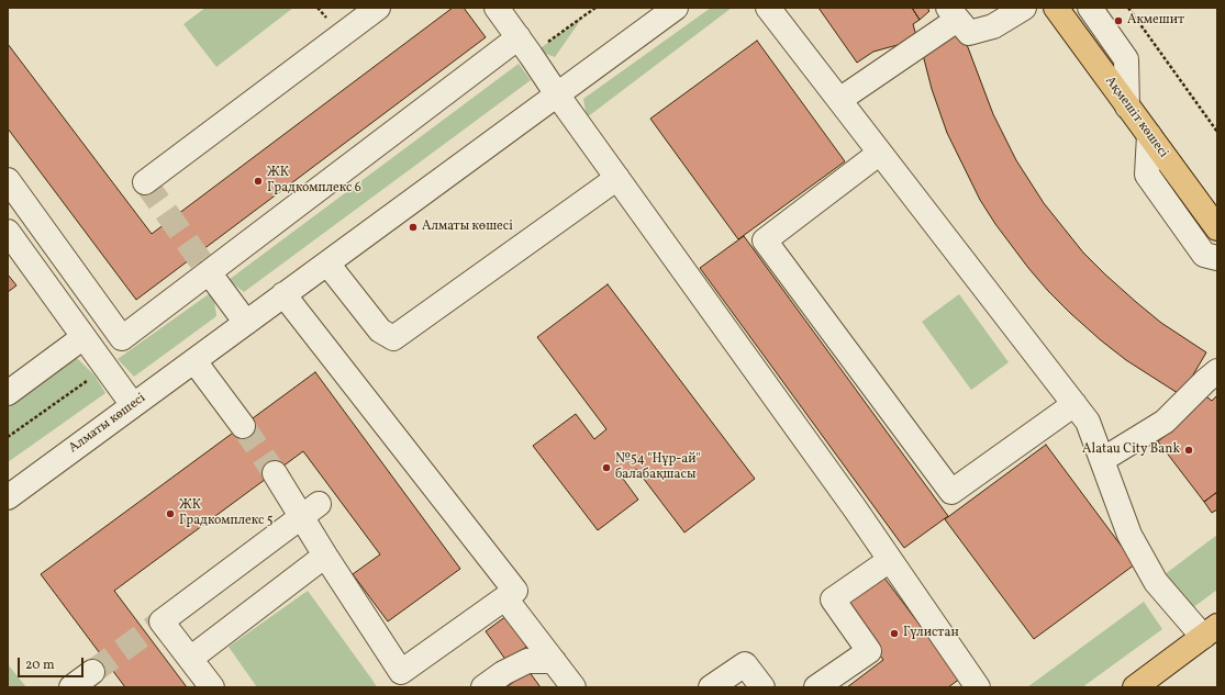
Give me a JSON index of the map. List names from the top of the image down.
{
  "streets": {
    "main road": ["Ақмешіт көшесі"],
    "street": ["Алматы көшесі"]
  },
  "places": [
    "Акмешит",
    "ЖК Градкомплекс 6",
    "Алматы көшесі",
    "Alatau City Bank",
    "№54 \"Нұр-ай\" балабақшасы",
    "ЖК Градкомплекс 5",
    "Гүлистан"
  ],
  "scale_bar": "20 m"
}
